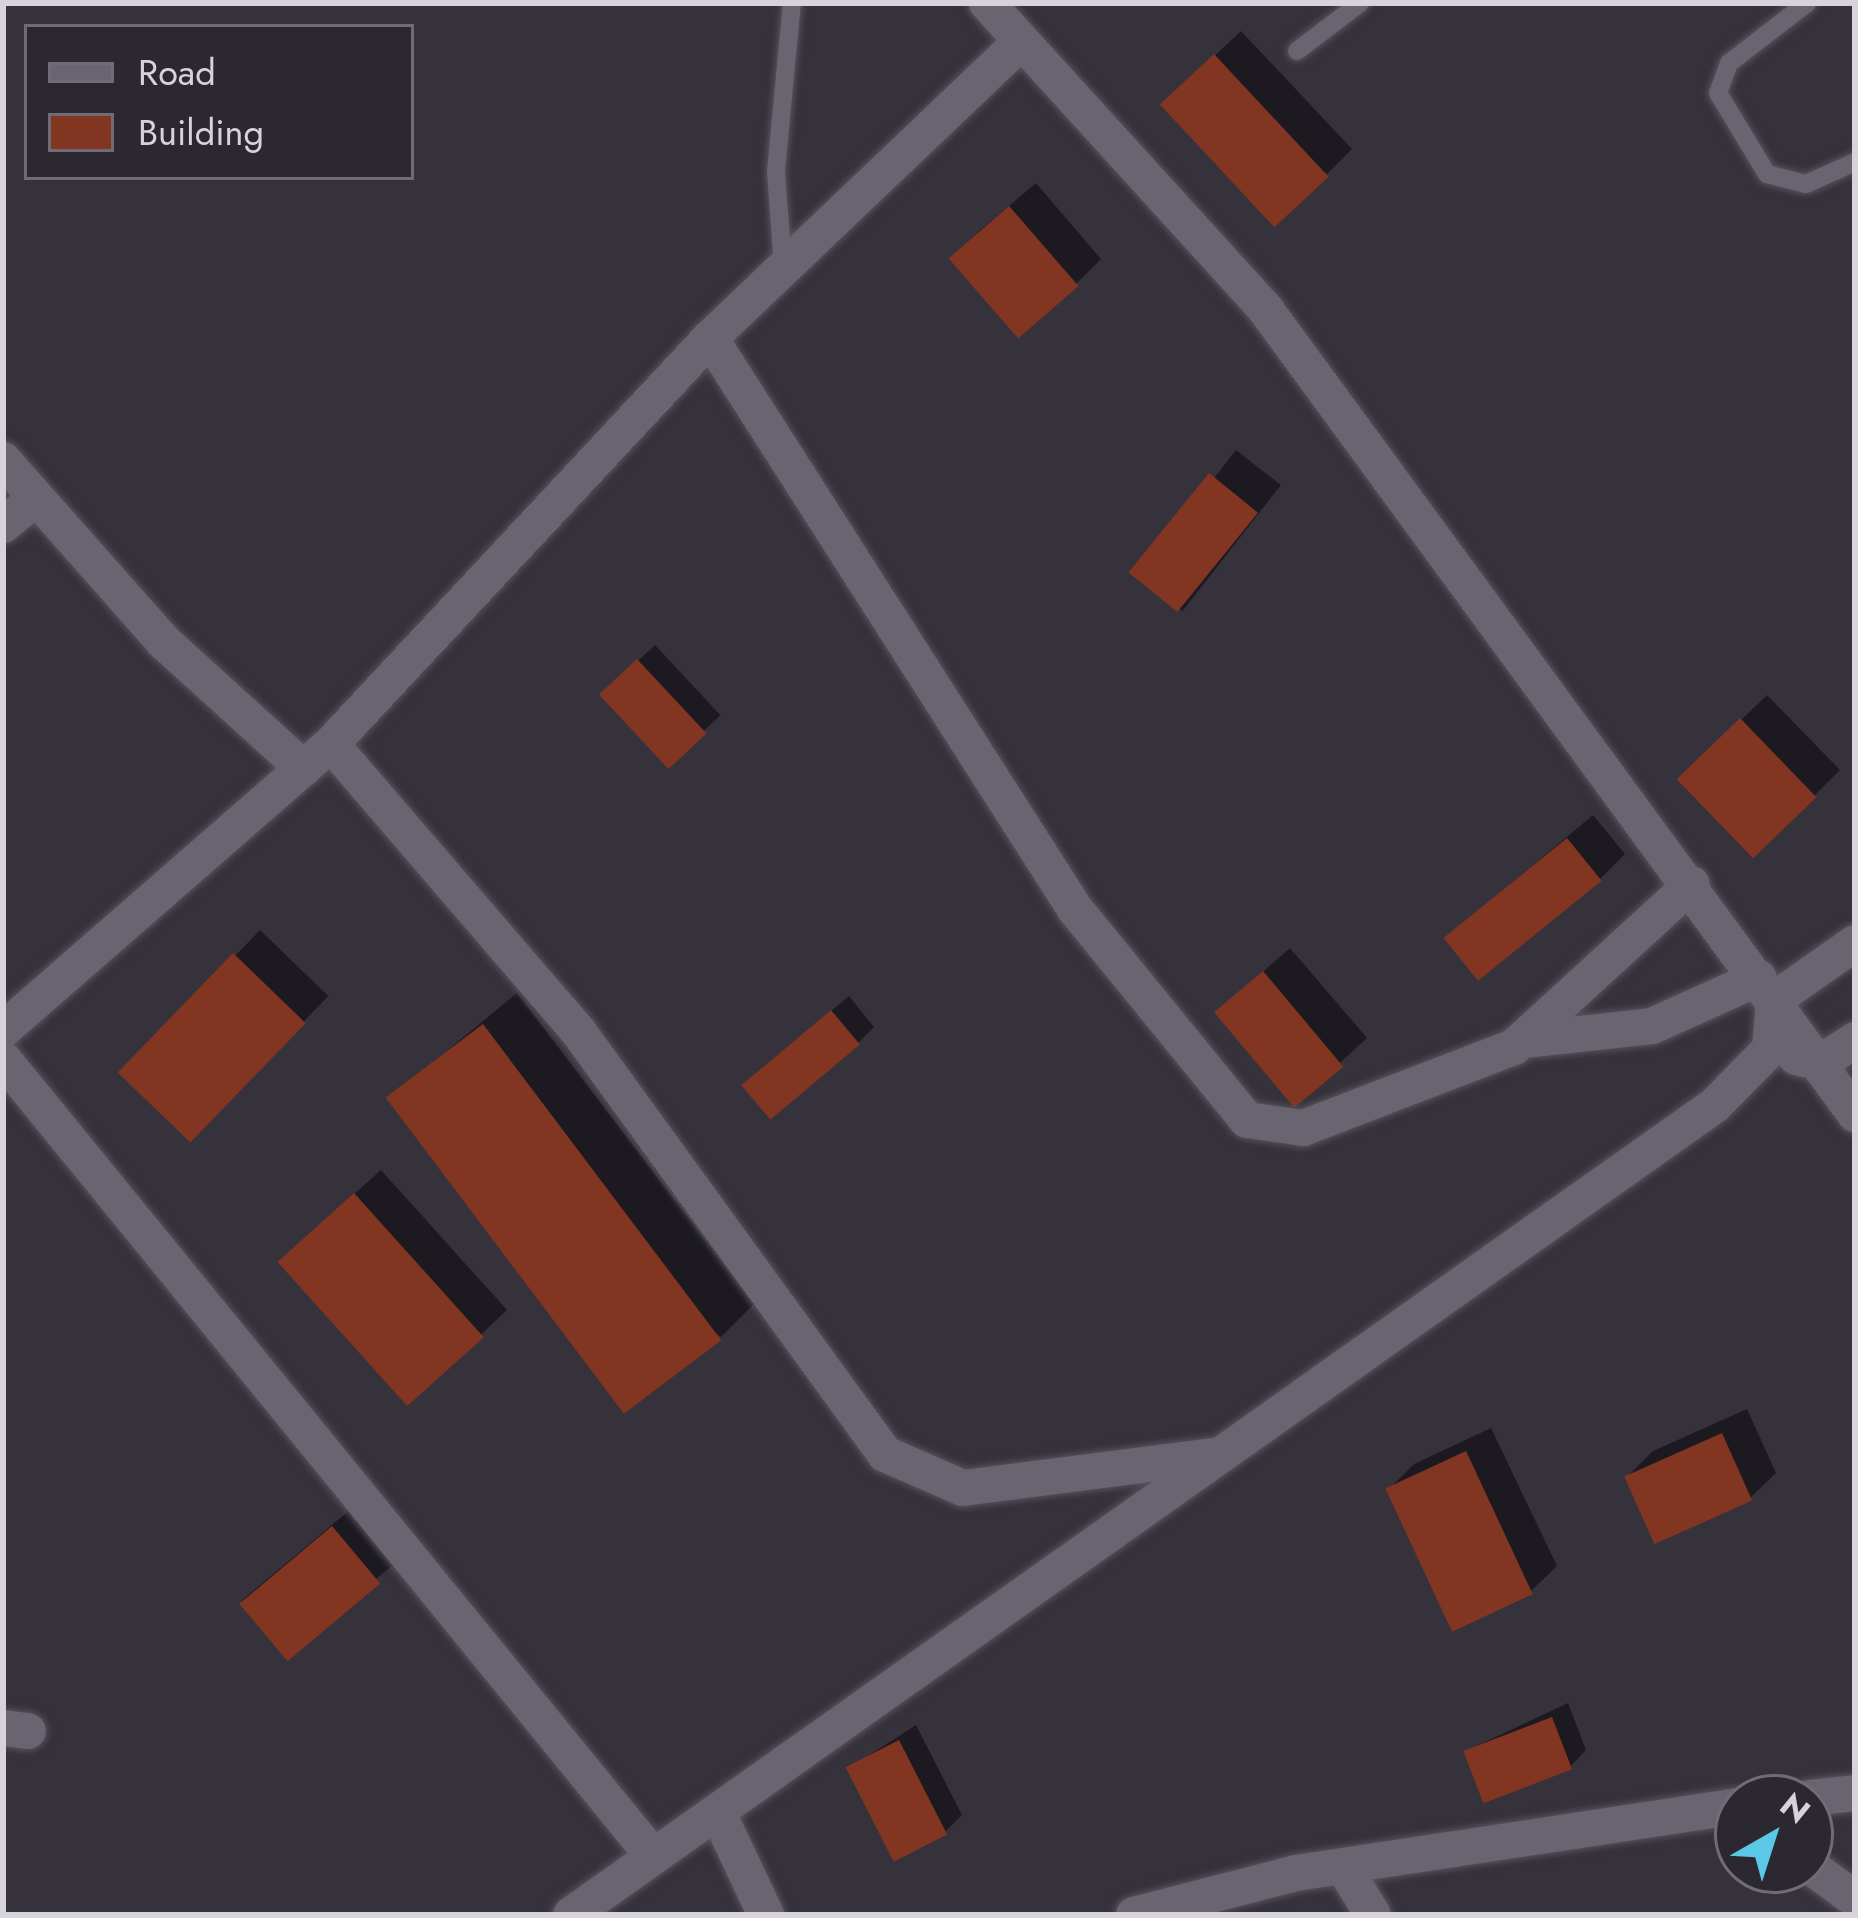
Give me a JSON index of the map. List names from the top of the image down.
{
  "legend": ["Road", "Building"],
  "north": "top right"
}
